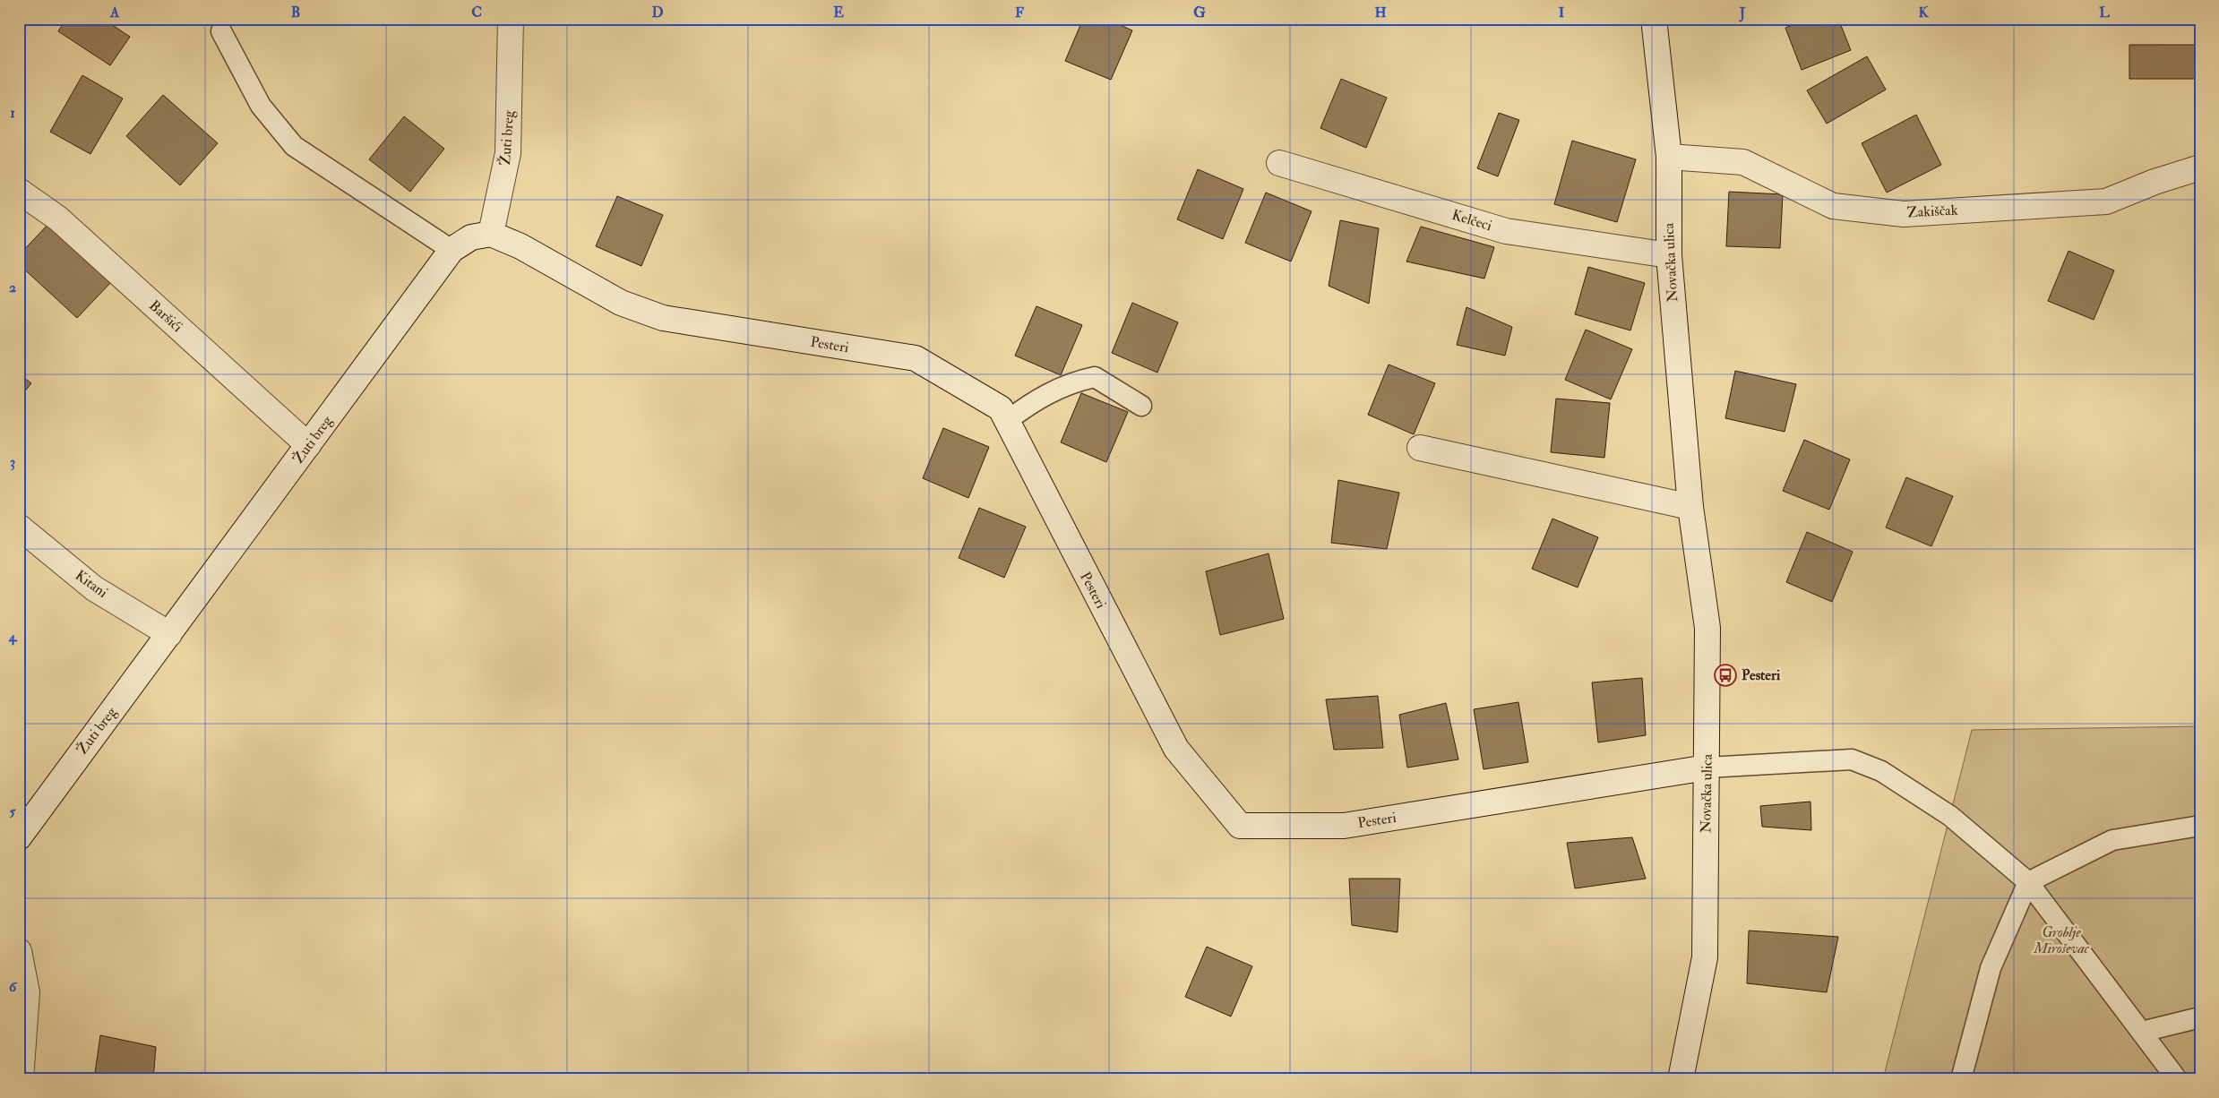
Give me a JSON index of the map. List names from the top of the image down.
{
  "streets": {
    "street": [
      "Žuti breg",
      "Zakiščak",
      "Kelčeci",
      "Novačka ulica",
      "Baršići",
      "Pesteri",
      "Kitani"
    ]
  },
  "crossings": [
    ["Žuti breg", "Baršići"],
    ["Žuti breg", "Pesteri"],
    ["Žuti breg", "Kitani"],
    ["Zakiščak", "Novačka ulica"],
    ["Kelčeci", "Novačka ulica"],
    ["Novačka ulica", "Pesteri"]
  ],
  "parks": ["Groblje Miroševac"],
  "places": {
    "bus stop": ["Pesteri"]
  },
  "grid": {
    "columns": [
      "A",
      "B",
      "C",
      "D",
      "E",
      "F",
      "G",
      "H",
      "I",
      "J",
      "K",
      "L"
    ],
    "rows": [
      "1",
      "2",
      "3",
      "4",
      "5",
      "6"
    ]
  }
}
